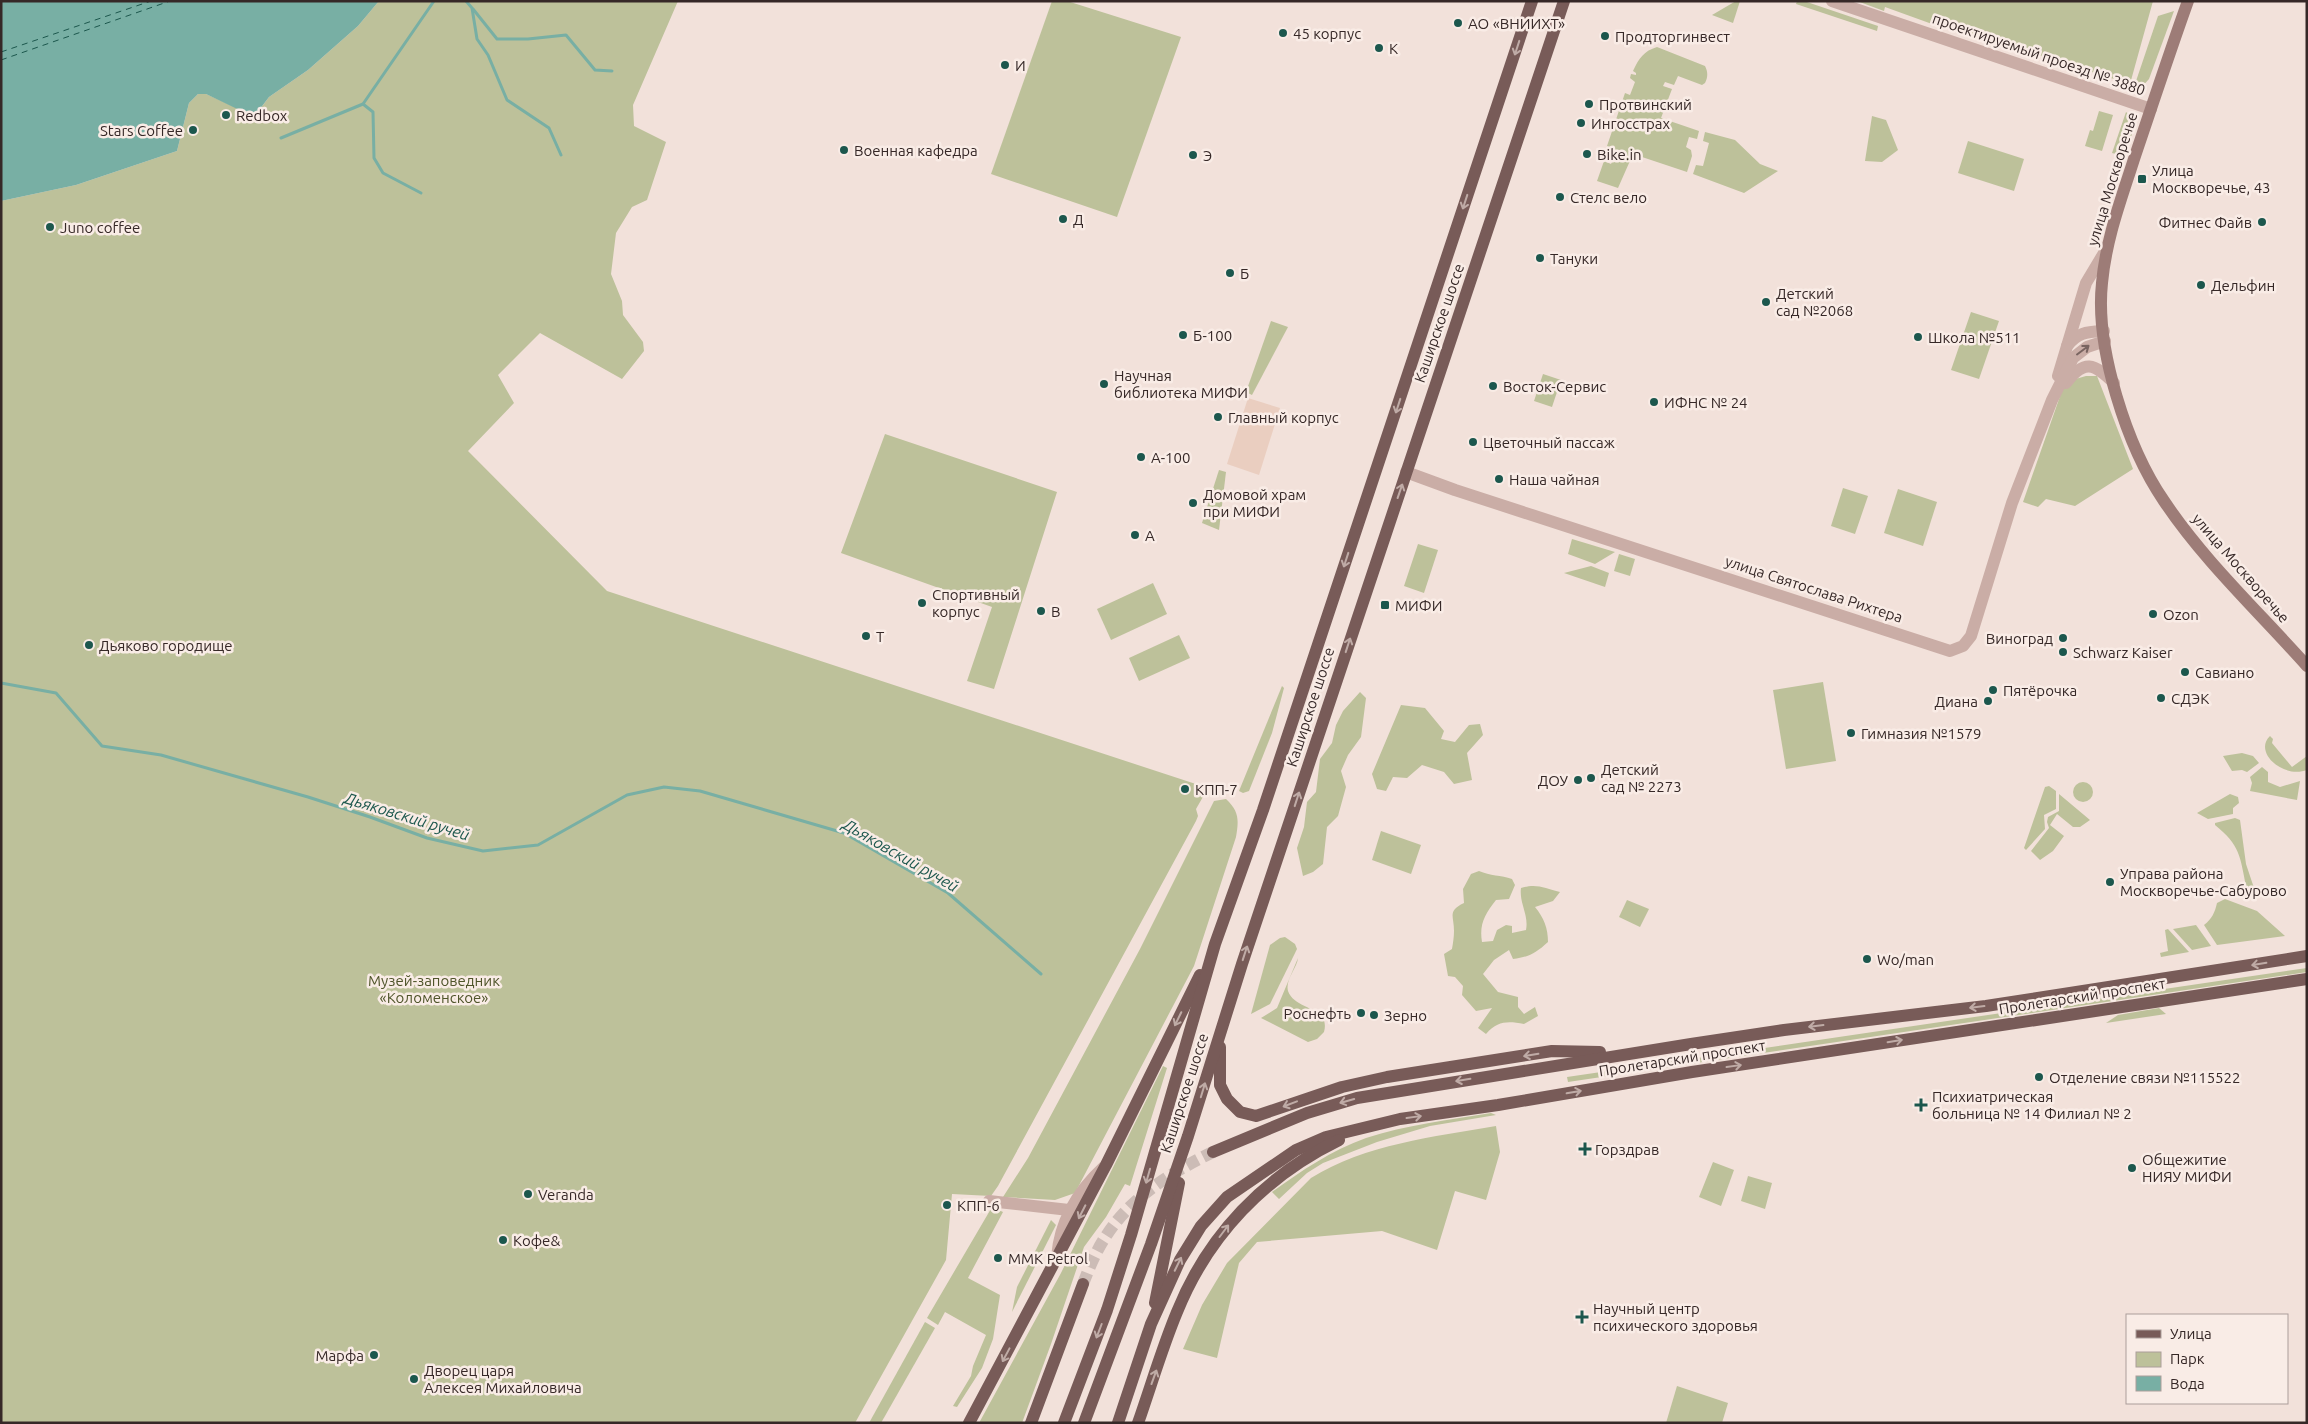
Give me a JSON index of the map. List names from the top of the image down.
{
  "streets": {
    "main road": ["улица Москворечье", "Каширское шоссе", "Пролетарский проспект"],
    "street": ["проектируемый проезд № 3880", "улица Святослава Рихтера"]
  },
  "crossings": [
    ["проектируемый проезд № 3880", "улица Москворечье"],
    ["Каширское шоссе", "улица Святослава Рихтера"]
  ],
  "water": ["Дьяковский ручей"],
  "parks": ["Музей-заповедник «Коломенское»"],
  "places": {
    "other": [
      "АО «ВНИИХТ»",
      "45 корпус",
      "Продторгинвест",
      "К",
      "И",
      "Протвинский",
      "Redbox",
      "Ингосстрах",
      "Stars Coffee",
      "Военная кафедра",
      "Bike.in",
      "Э",
      "Стелс вело",
      "Д",
      "Фитнес Файв",
      "Juno coffee",
      "Тануки",
      "Б",
      "Дельфин",
      "Детский сад №2068",
      "Б-100",
      "Школа №511",
      "Научная библиотека МИФИ",
      "Восток-Сервис",
      "ИФНС № 24",
      "Главный корпус",
      "Цветочный пассаж",
      "А-100",
      "Наша чайная",
      "Домовой храм при МИФИ",
      "А",
      "Спортивный корпус",
      "В",
      "Ozon",
      "Т",
      "Виноград",
      "Дьяково городище",
      "Schwarz Kaiser",
      "Савиано",
      "Пятёрочка",
      "СДЭК",
      "Диана",
      "Гимназия №1579",
      "Детский сад № 2273",
      "ДОУ",
      "КПП-7",
      "Управа района Москворечье-Сабурово",
      "Wo/man",
      "Роснефть",
      "Зерно",
      "Отделение связи №115522",
      "Общежитие НИЯУ МИФИ",
      "Veranda",
      "КПП-6",
      "Кофе&",
      "ММК Petrol",
      "Марфа",
      "Дворец царя Алексея Михайловича"
    ],
    "transit": ["Улица Москворечье, 43", "МИФИ"],
    "health": ["Психиатрическая больница № 14 Филиал № 2", "Горздрав", "Научный центр психического здоровья"]
  },
  "legend": ["Улица", "Парк", "Вода"]
}
